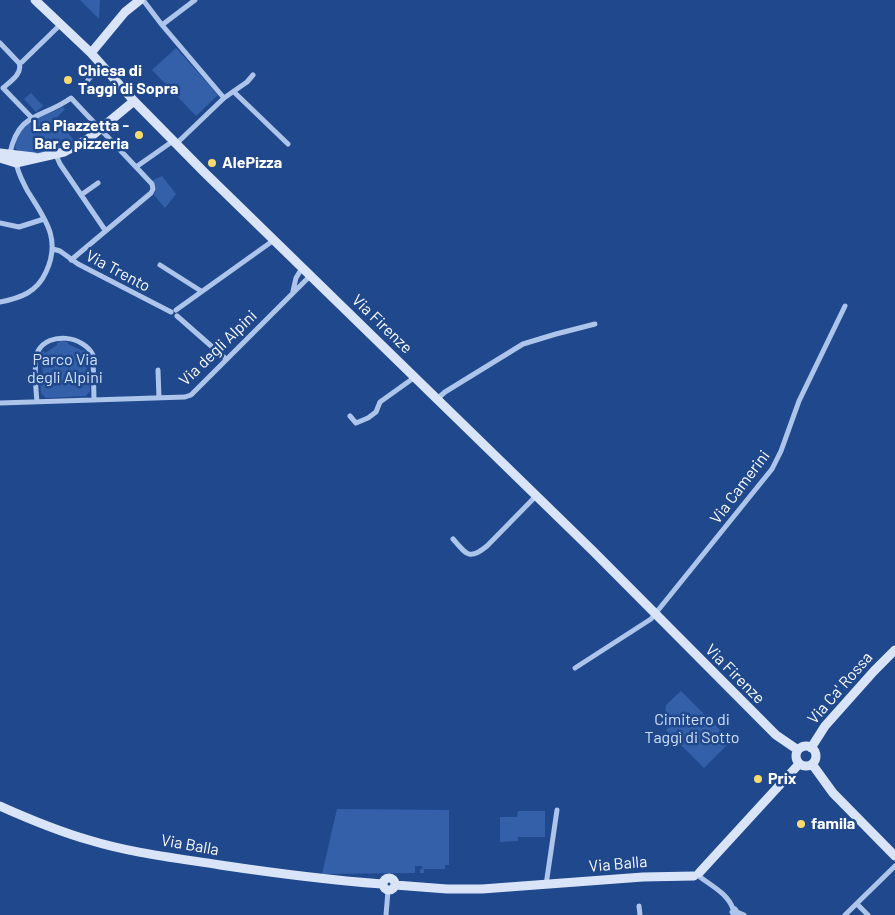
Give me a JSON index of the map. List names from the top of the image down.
{
  "streets": {
    "main road": ["Via Firenze", "Via Ca' Rossa", "Via Balla"],
    "street": ["Via Trento", "Via degli Alpini", "Via Camerini"]
  },
  "crossings": [
    ["Via Trento", "Via degli Alpini"],
    ["Via Firenze", "Via degli Alpini"],
    ["Via Firenze", "Via Camerini"],
    ["Via Firenze", "Via Ca' Rossa"]
  ],
  "parks": ["Parco Via degli Alpini", "Cimitero di Taggì di Sotto"],
  "places": [
    "Chiesa di Taggì di Sopra",
    "La Piazzetta - Bar e pizzeria",
    "AlePizza",
    "Prix",
    "famila"
  ]
}
